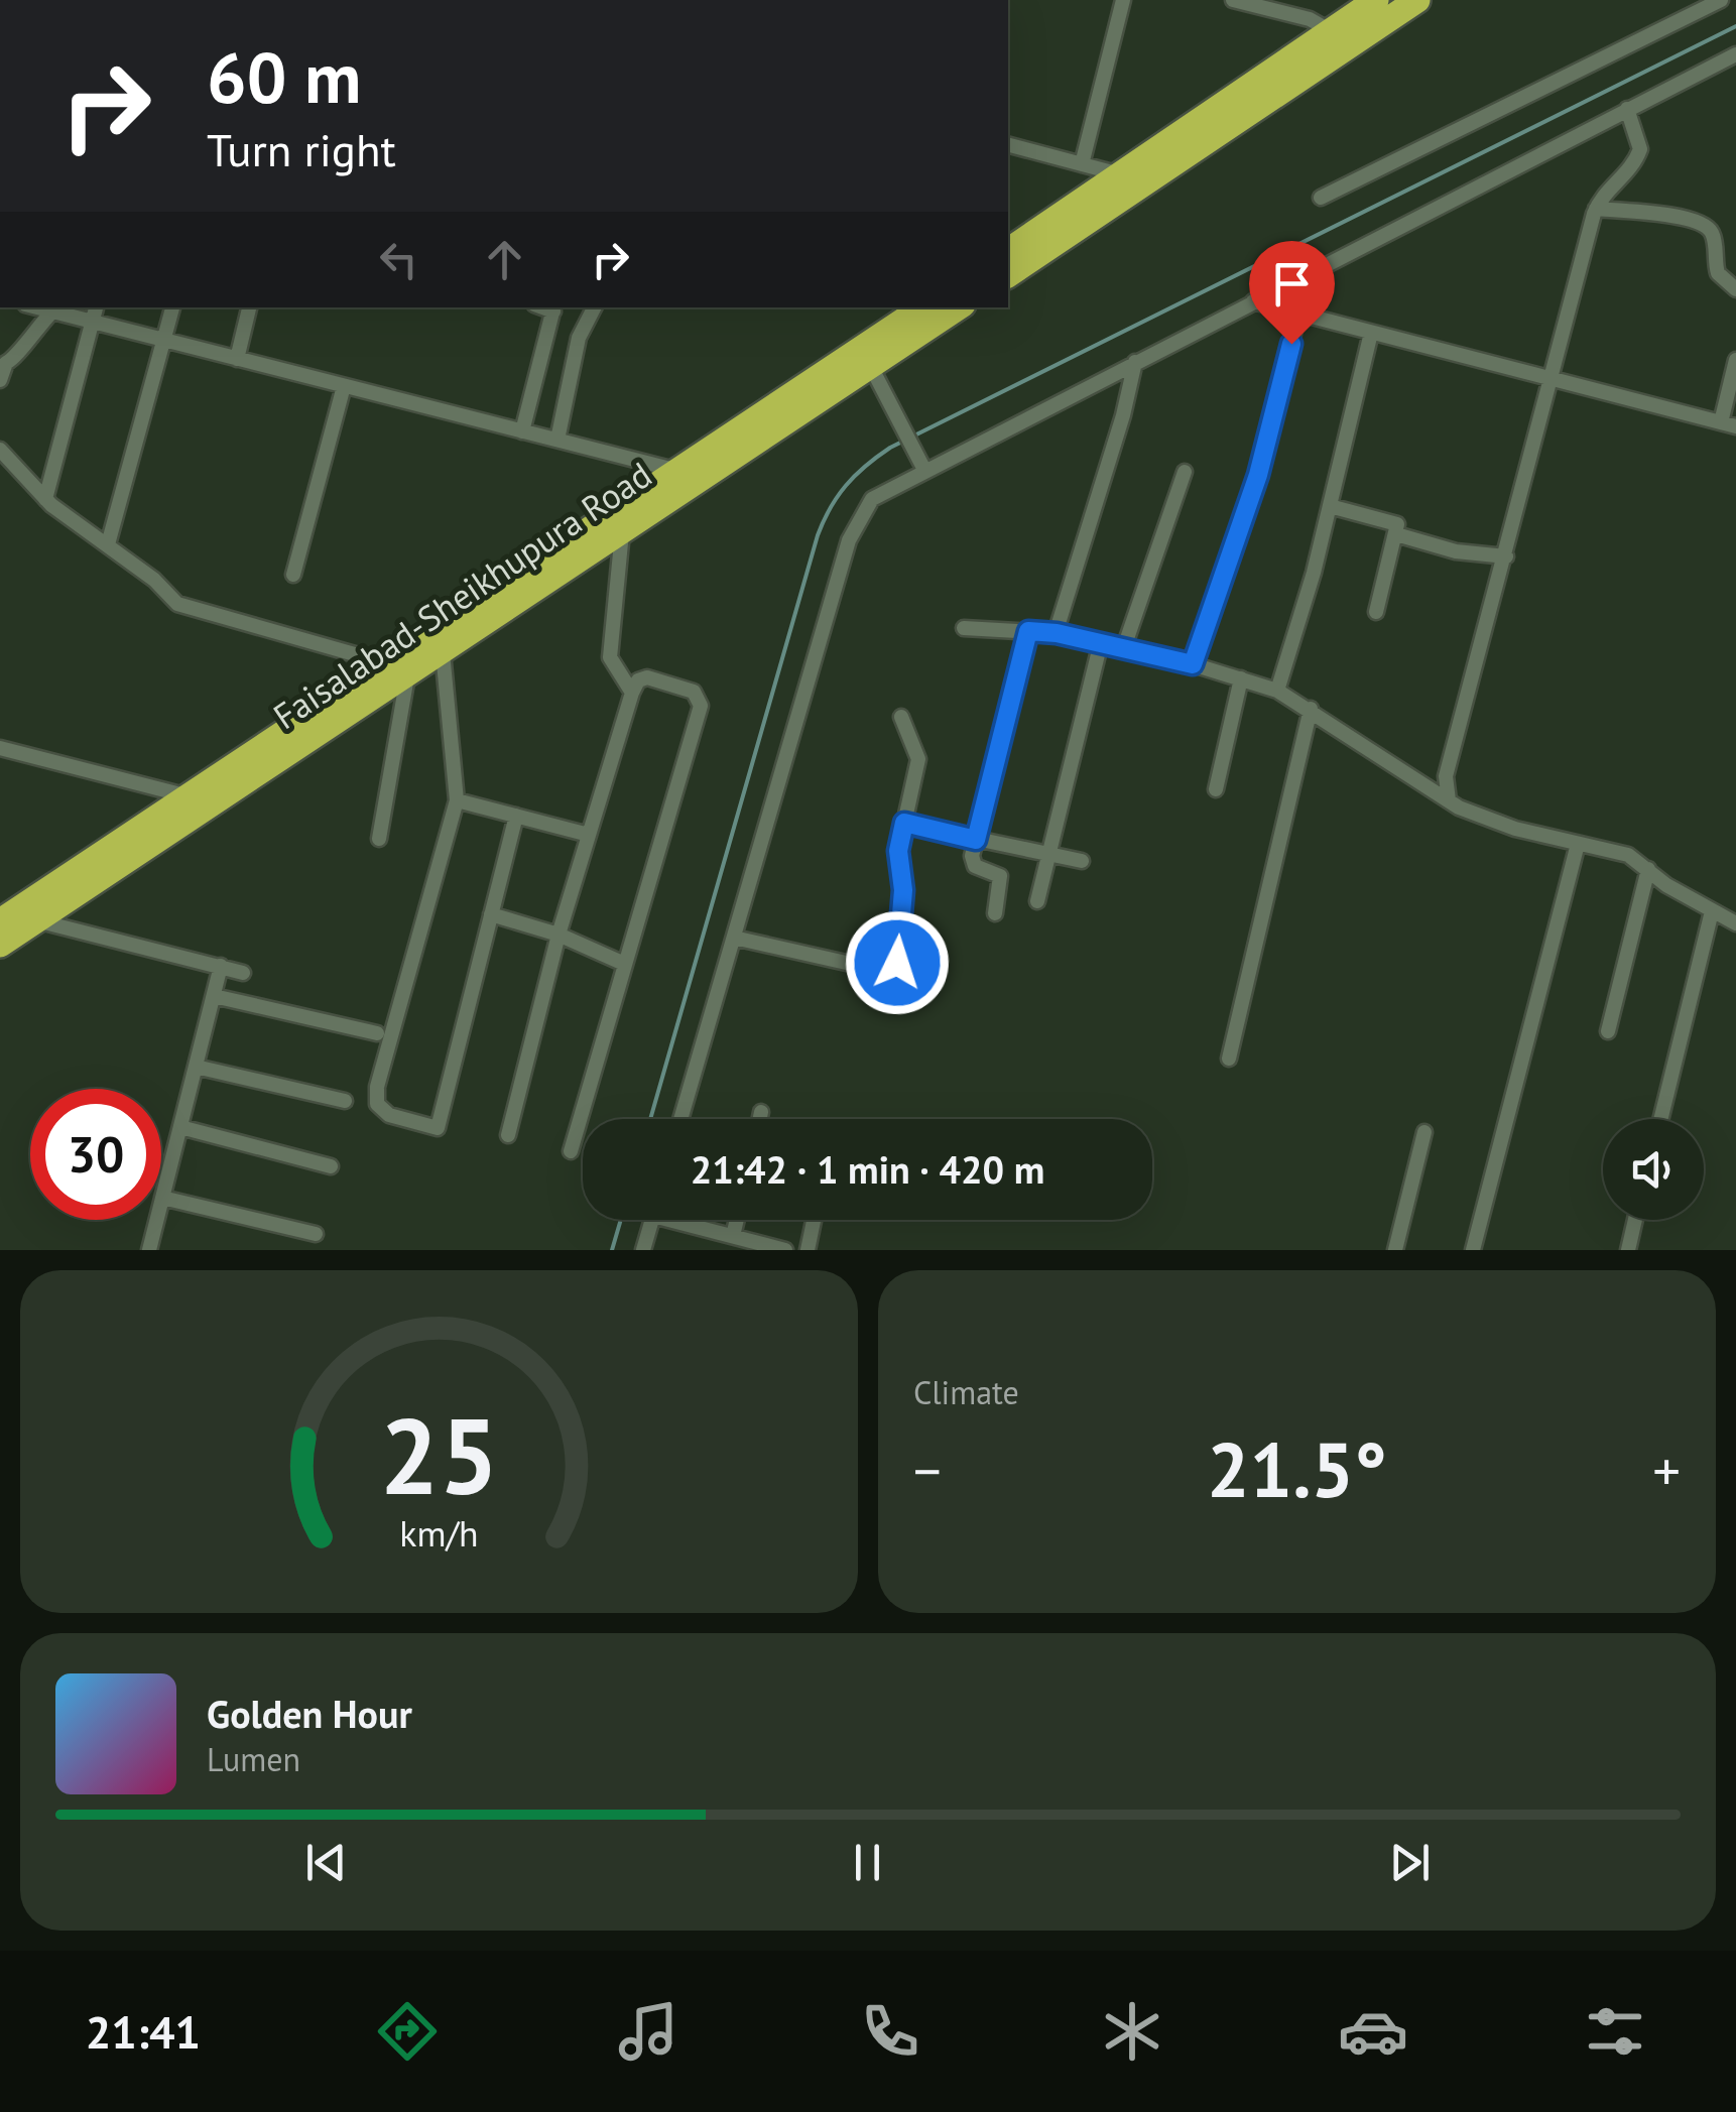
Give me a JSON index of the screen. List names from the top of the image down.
{
  "streets": {
    "highway": ["Faisalabad-Sheikhupura Road"]
  },
  "page": {
    "turn": ["60 m", "Turn right"],
    "limit": "30",
    "trip": "21:42 · 1 min · 420 m",
    "tile": "Climate",
    "heat": ["−", "21.5°", "+"],
    "song": ["Golden Hour", "Lumen"],
    "tabs": "21:41",
    "gauge": ["25", "km/h"]
  }
}
